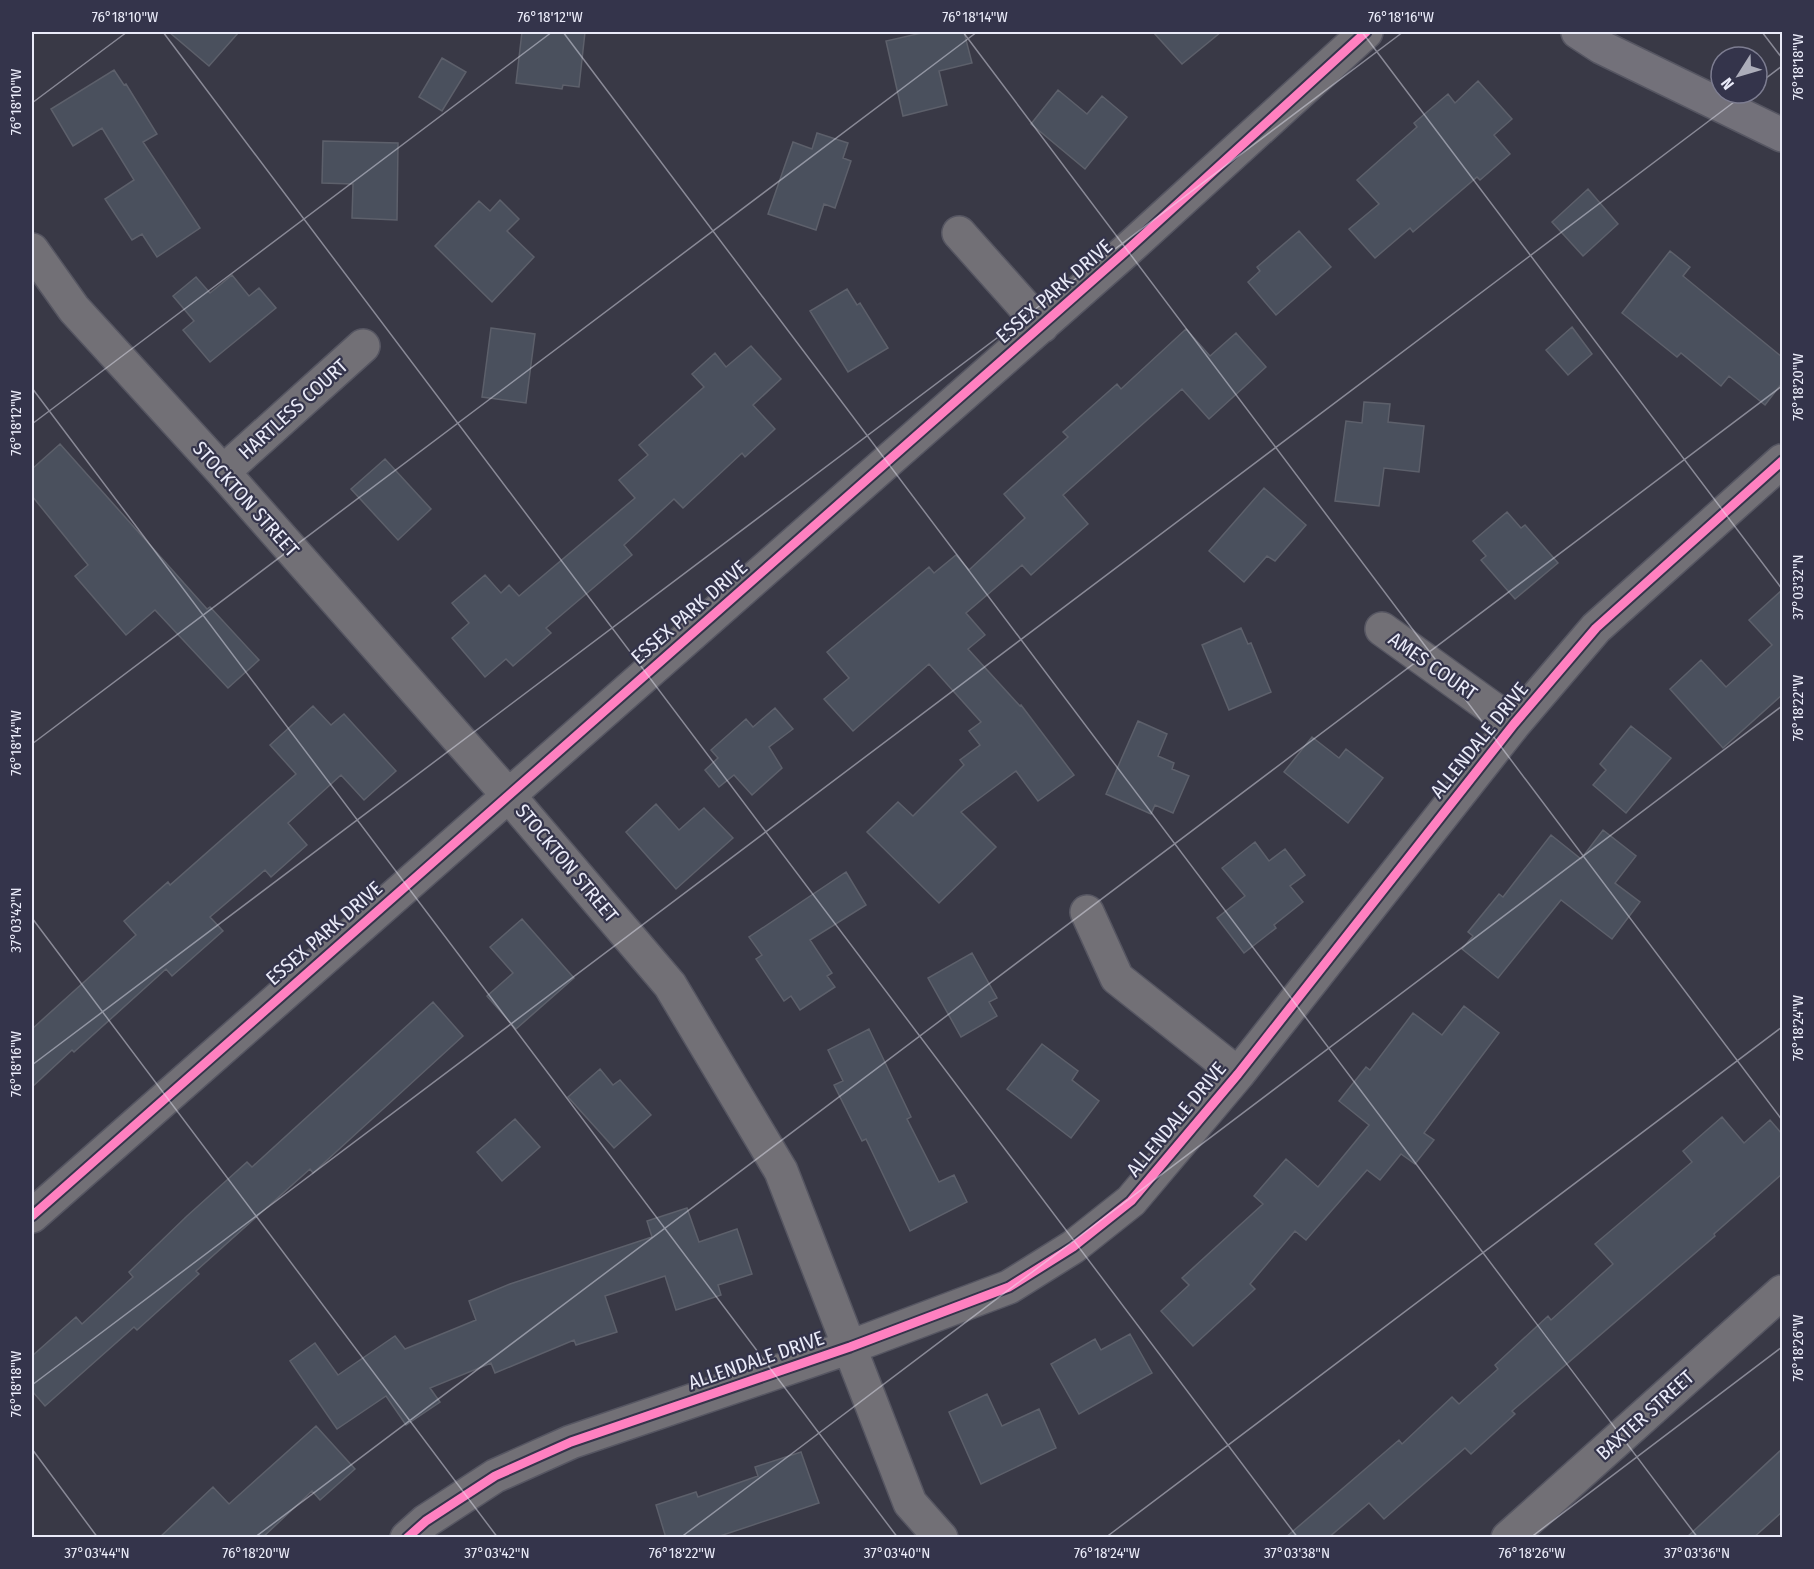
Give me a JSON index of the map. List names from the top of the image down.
{
  "streets": {
    "street": [
      "ESSEX PARK DRIVE",
      "HARTLESS COURT",
      "STOCKTON STREET",
      "AMES COURT",
      "ALLENDALE DRIVE",
      "BAXTER STREET"
    ]
  },
  "crossings": [
    ["ESSEX PARK DRIVE", "STOCKTON STREET"],
    ["HARTLESS COURT", "STOCKTON STREET"],
    ["STOCKTON STREET", "ALLENDALE DRIVE"],
    ["AMES COURT", "ALLENDALE DRIVE"]
  ],
  "north": "bottom left",
  "coordinates": [
    "76°18'10\"W",
    "76°18'12\"W",
    "76°18'14\"W",
    "76°18'16\"W",
    "76°18'18\"W",
    "76°18'20\"W",
    "37°03'32\"N",
    "76°18'22\"W",
    "37°03'42\"N",
    "76°18'24\"W",
    "76°18'26\"W",
    "37°03'44\"N",
    "37°03'40\"N",
    "37°03'38\"N",
    "37°03'36\"N"
  ]
}
